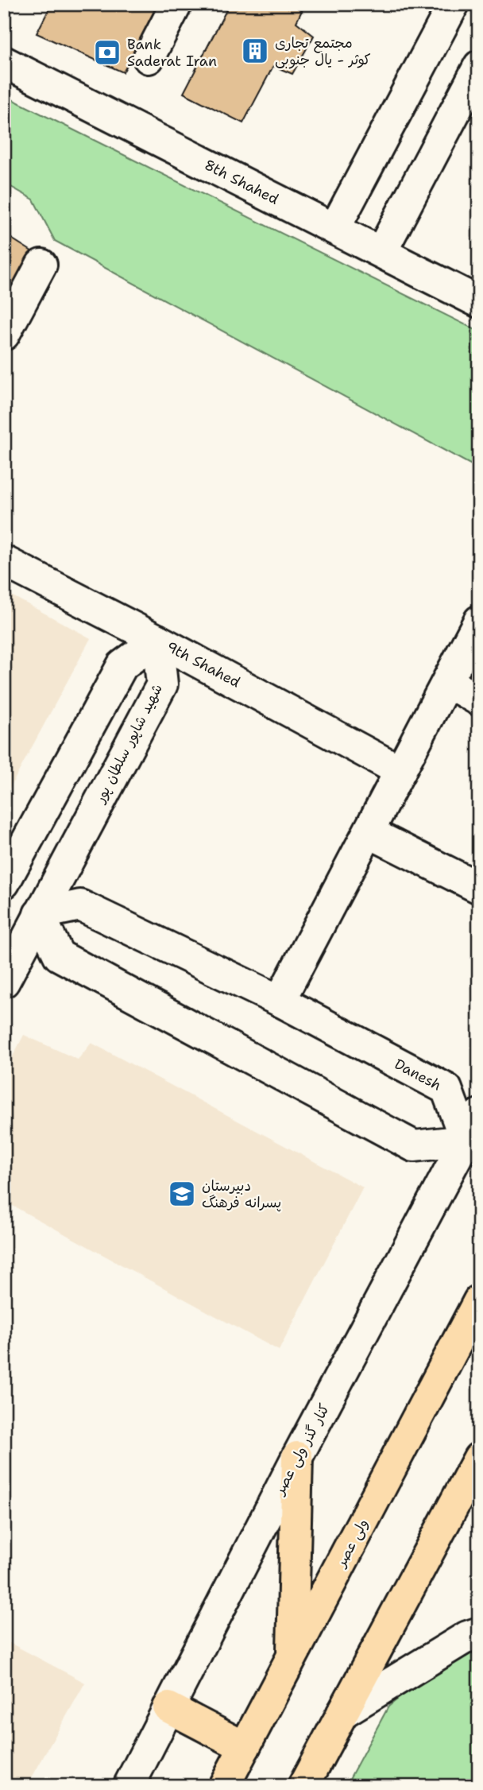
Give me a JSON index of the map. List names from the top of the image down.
{
  "streets": {
    "main road": ["ولی عصر"],
    "street": [
      "8th Shahed",
      "9th Shahed",
      "شهید شاپور سلطان پور",
      "Danesh",
      "کنار گذر ولی عصر"
    ]
  },
  "crossings": [
    ["9th Shahed", "شهید شاپور سلطان پور"],
    ["شهید شاپور سلطان پور", "Danesh"],
    ["Danesh", "کنار گذر ولی عصر"]
  ],
  "places": {
    "building": ["مجتمع تجاری کوثر - یال جنوبی"],
    "bank": ["Bank Saderat Iran"],
    "school or university": ["دبیرستان پسرانه فرهنگ"]
  }
}
